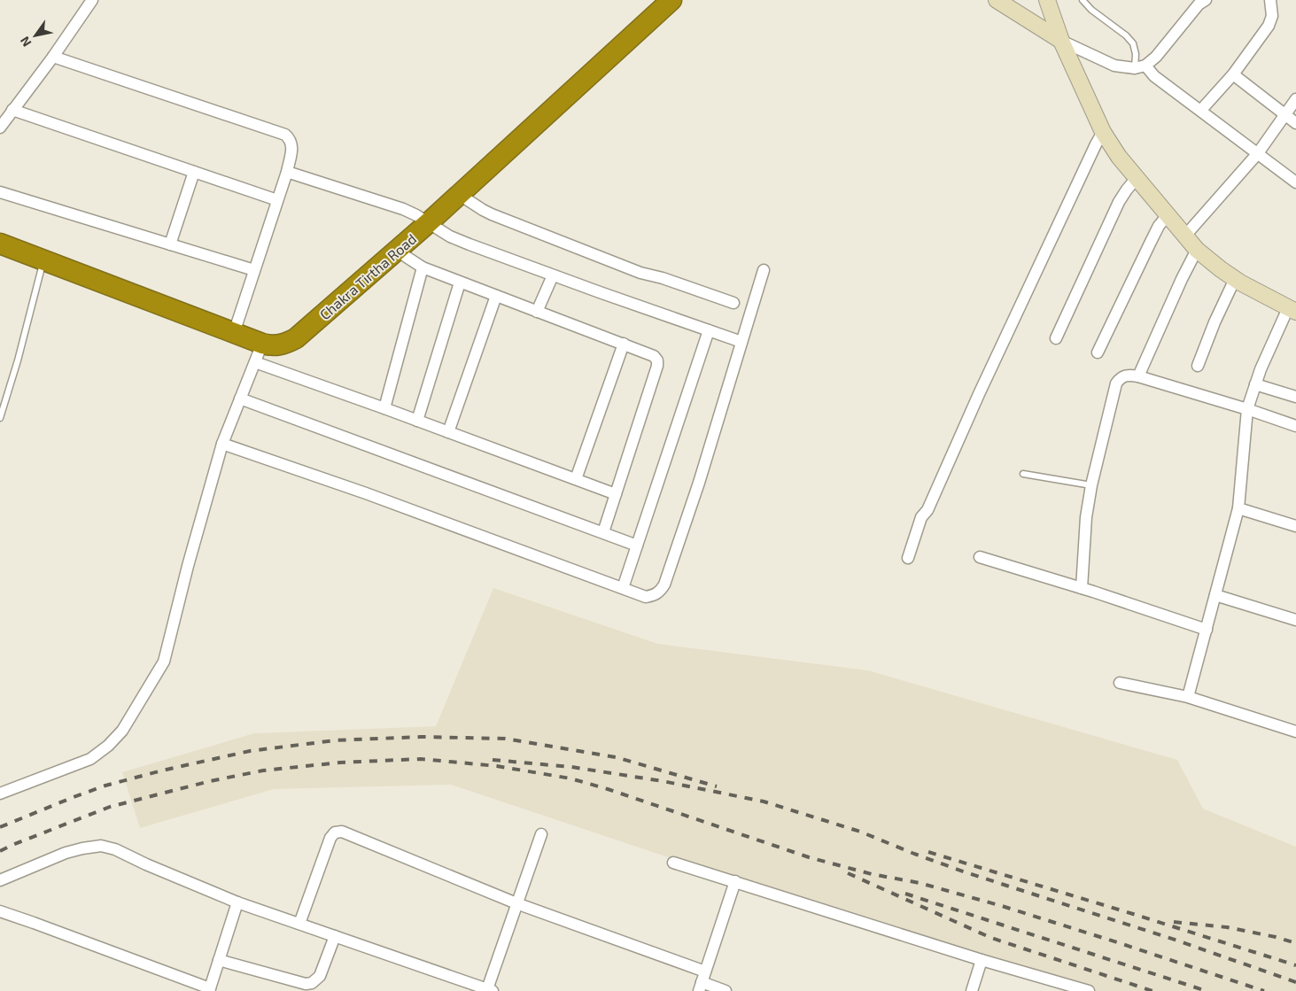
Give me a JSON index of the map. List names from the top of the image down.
{
  "streets": {
    "highway": ["Chakra Tirtha Road"]
  },
  "north": "bottom left"
}
